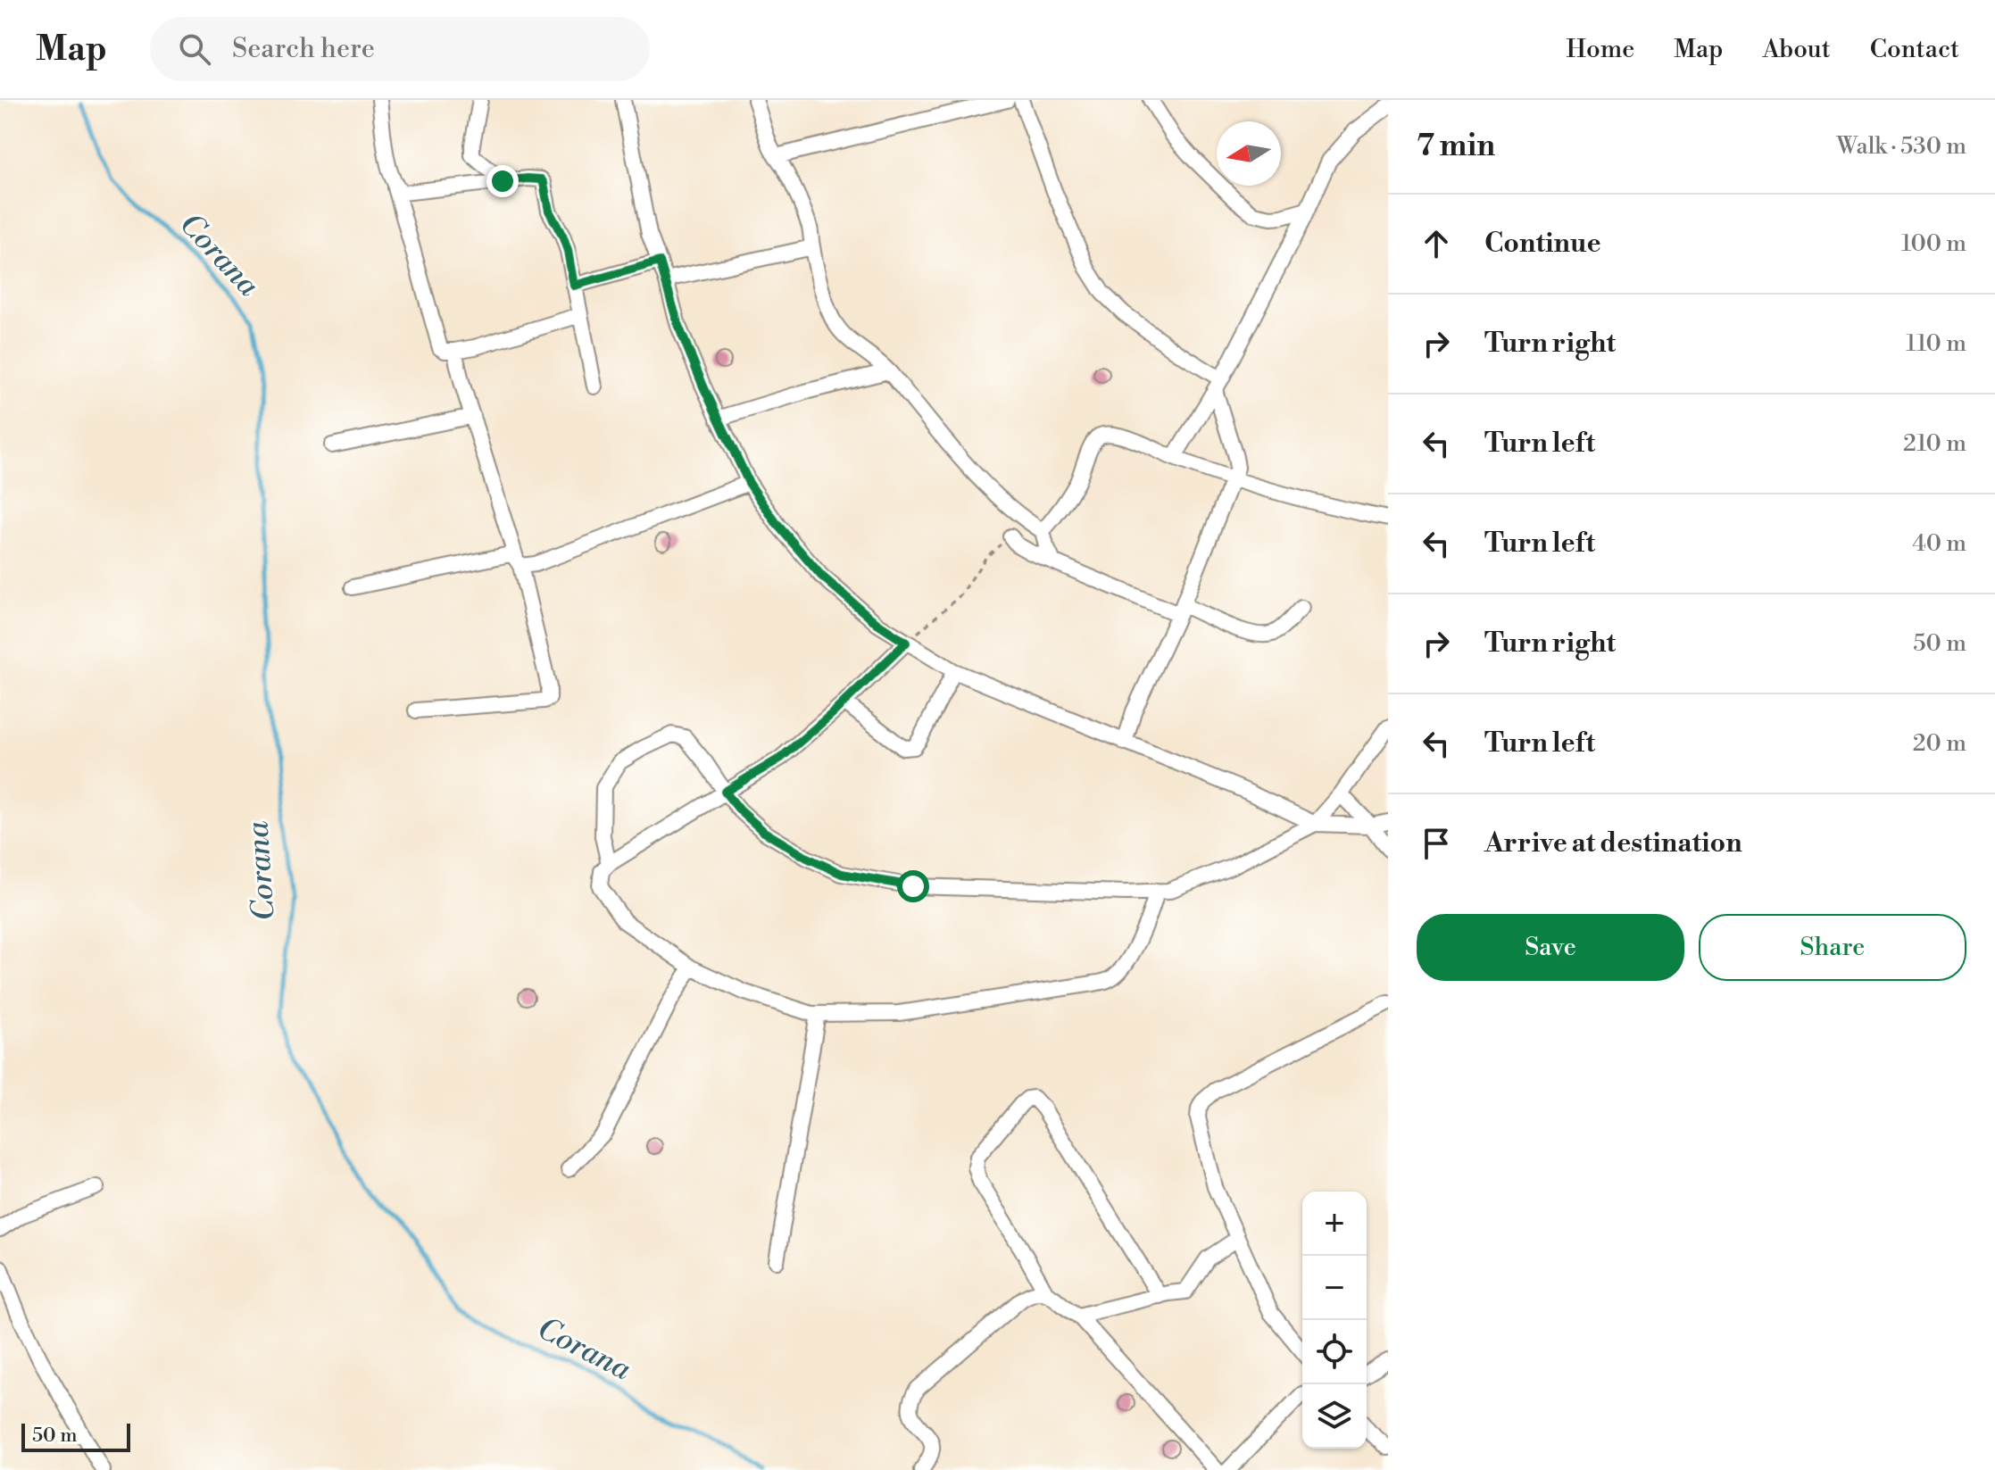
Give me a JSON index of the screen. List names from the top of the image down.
{
  "water": ["Corana"],
  "scale_bar": "50 m",
  "north": "left",
  "page": {
    "header": "Map",
    "search": "Search here",
    "nav": [
      "Home",
      "Map",
      "About",
      "Contact"
    ],
    "heading": ["7 min", "Walk · 530 m"],
    "list": [
      ["Continue", "100 m"],
      ["Turn right", "110 m"],
      ["Turn left", "210 m"],
      ["Turn left", "40 m"],
      ["Turn right", "50 m"],
      ["Turn left", "20 m"],
      "Arrive at destination"
    ],
    "buttons": ["Save", "Share"],
    "map_buttons": ["+", "−"],
    "scale": "50 m"
  }
}
